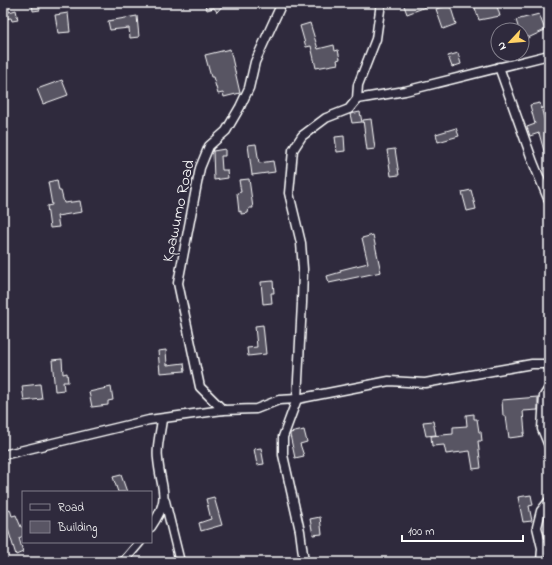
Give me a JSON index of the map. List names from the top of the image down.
{
  "streets": {
    "street": ["Kpawumo Road"]
  },
  "legend": ["Road", "Building"],
  "scale_bar": "100 m",
  "north": "bottom left"
}
